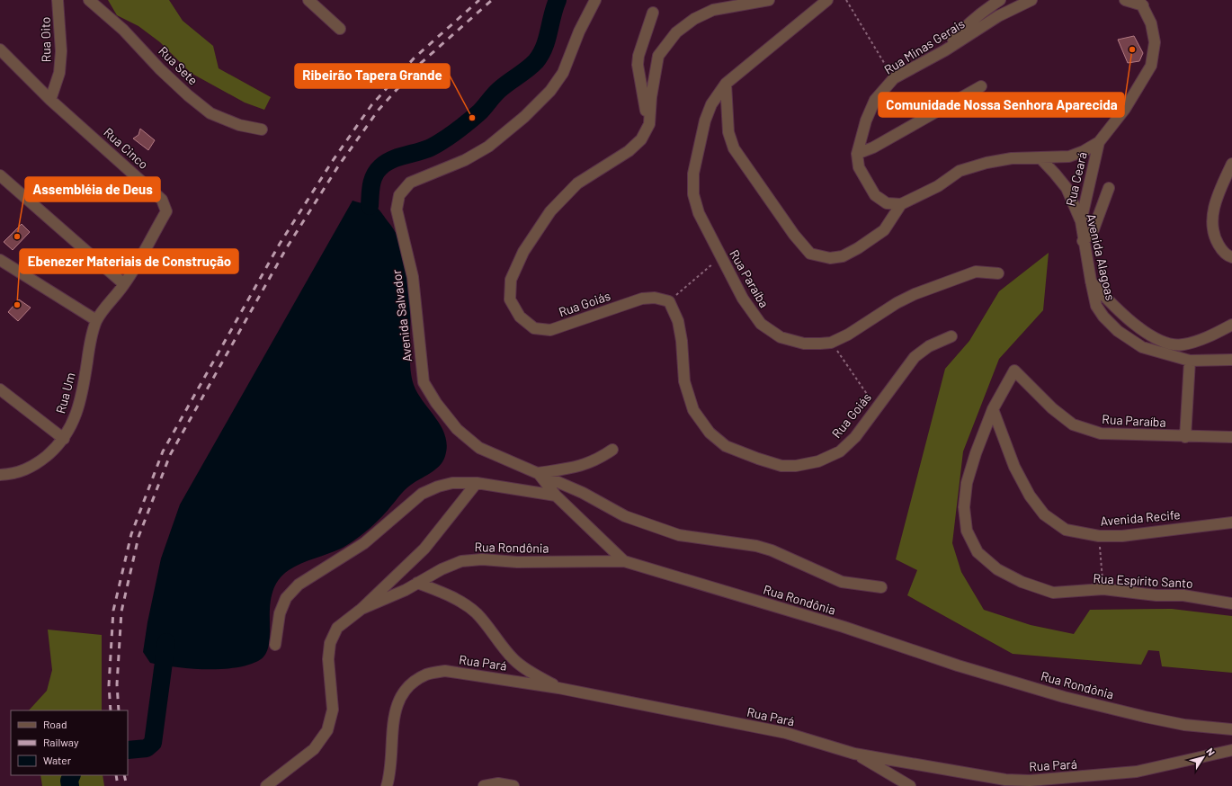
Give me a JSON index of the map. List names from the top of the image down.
{
  "streets": {
    "street": [
      "Rua Oito",
      "Rua Minas Gerais",
      "Rua Sete",
      "Rua Cinco",
      "Rua Ceará",
      "Avenida Alagoas",
      "Rua Paraíba",
      "Rua Goiás",
      "Avenida Salvador",
      "Rua Um",
      "Avenida Recife",
      "Rua Rondônia",
      "Rua Espírito Santo",
      "Rua Pará"
    ]
  },
  "crossings": [
    ["Rua Oito", "Rua Cinco"],
    ["Rua Cinco", "Rua Um"],
    ["Rua Ceará", "Avenida Alagoas"],
    ["Rua Paraíba", "Rua Espírito Santo"],
    ["Avenida Salvador", "Rua Rondônia"],
    ["Avenida Recife", "Rua Espírito Santo"]
  ],
  "places": [
    "Comunidade Nossa Senhora Aparecida",
    "Ribeirão Tapera Grande",
    "Assembléia de Deus",
    "Ebenezer Materiais de Construção"
  ],
  "legend": ["Road", "Railway", "Water"],
  "north": "top right"
}
